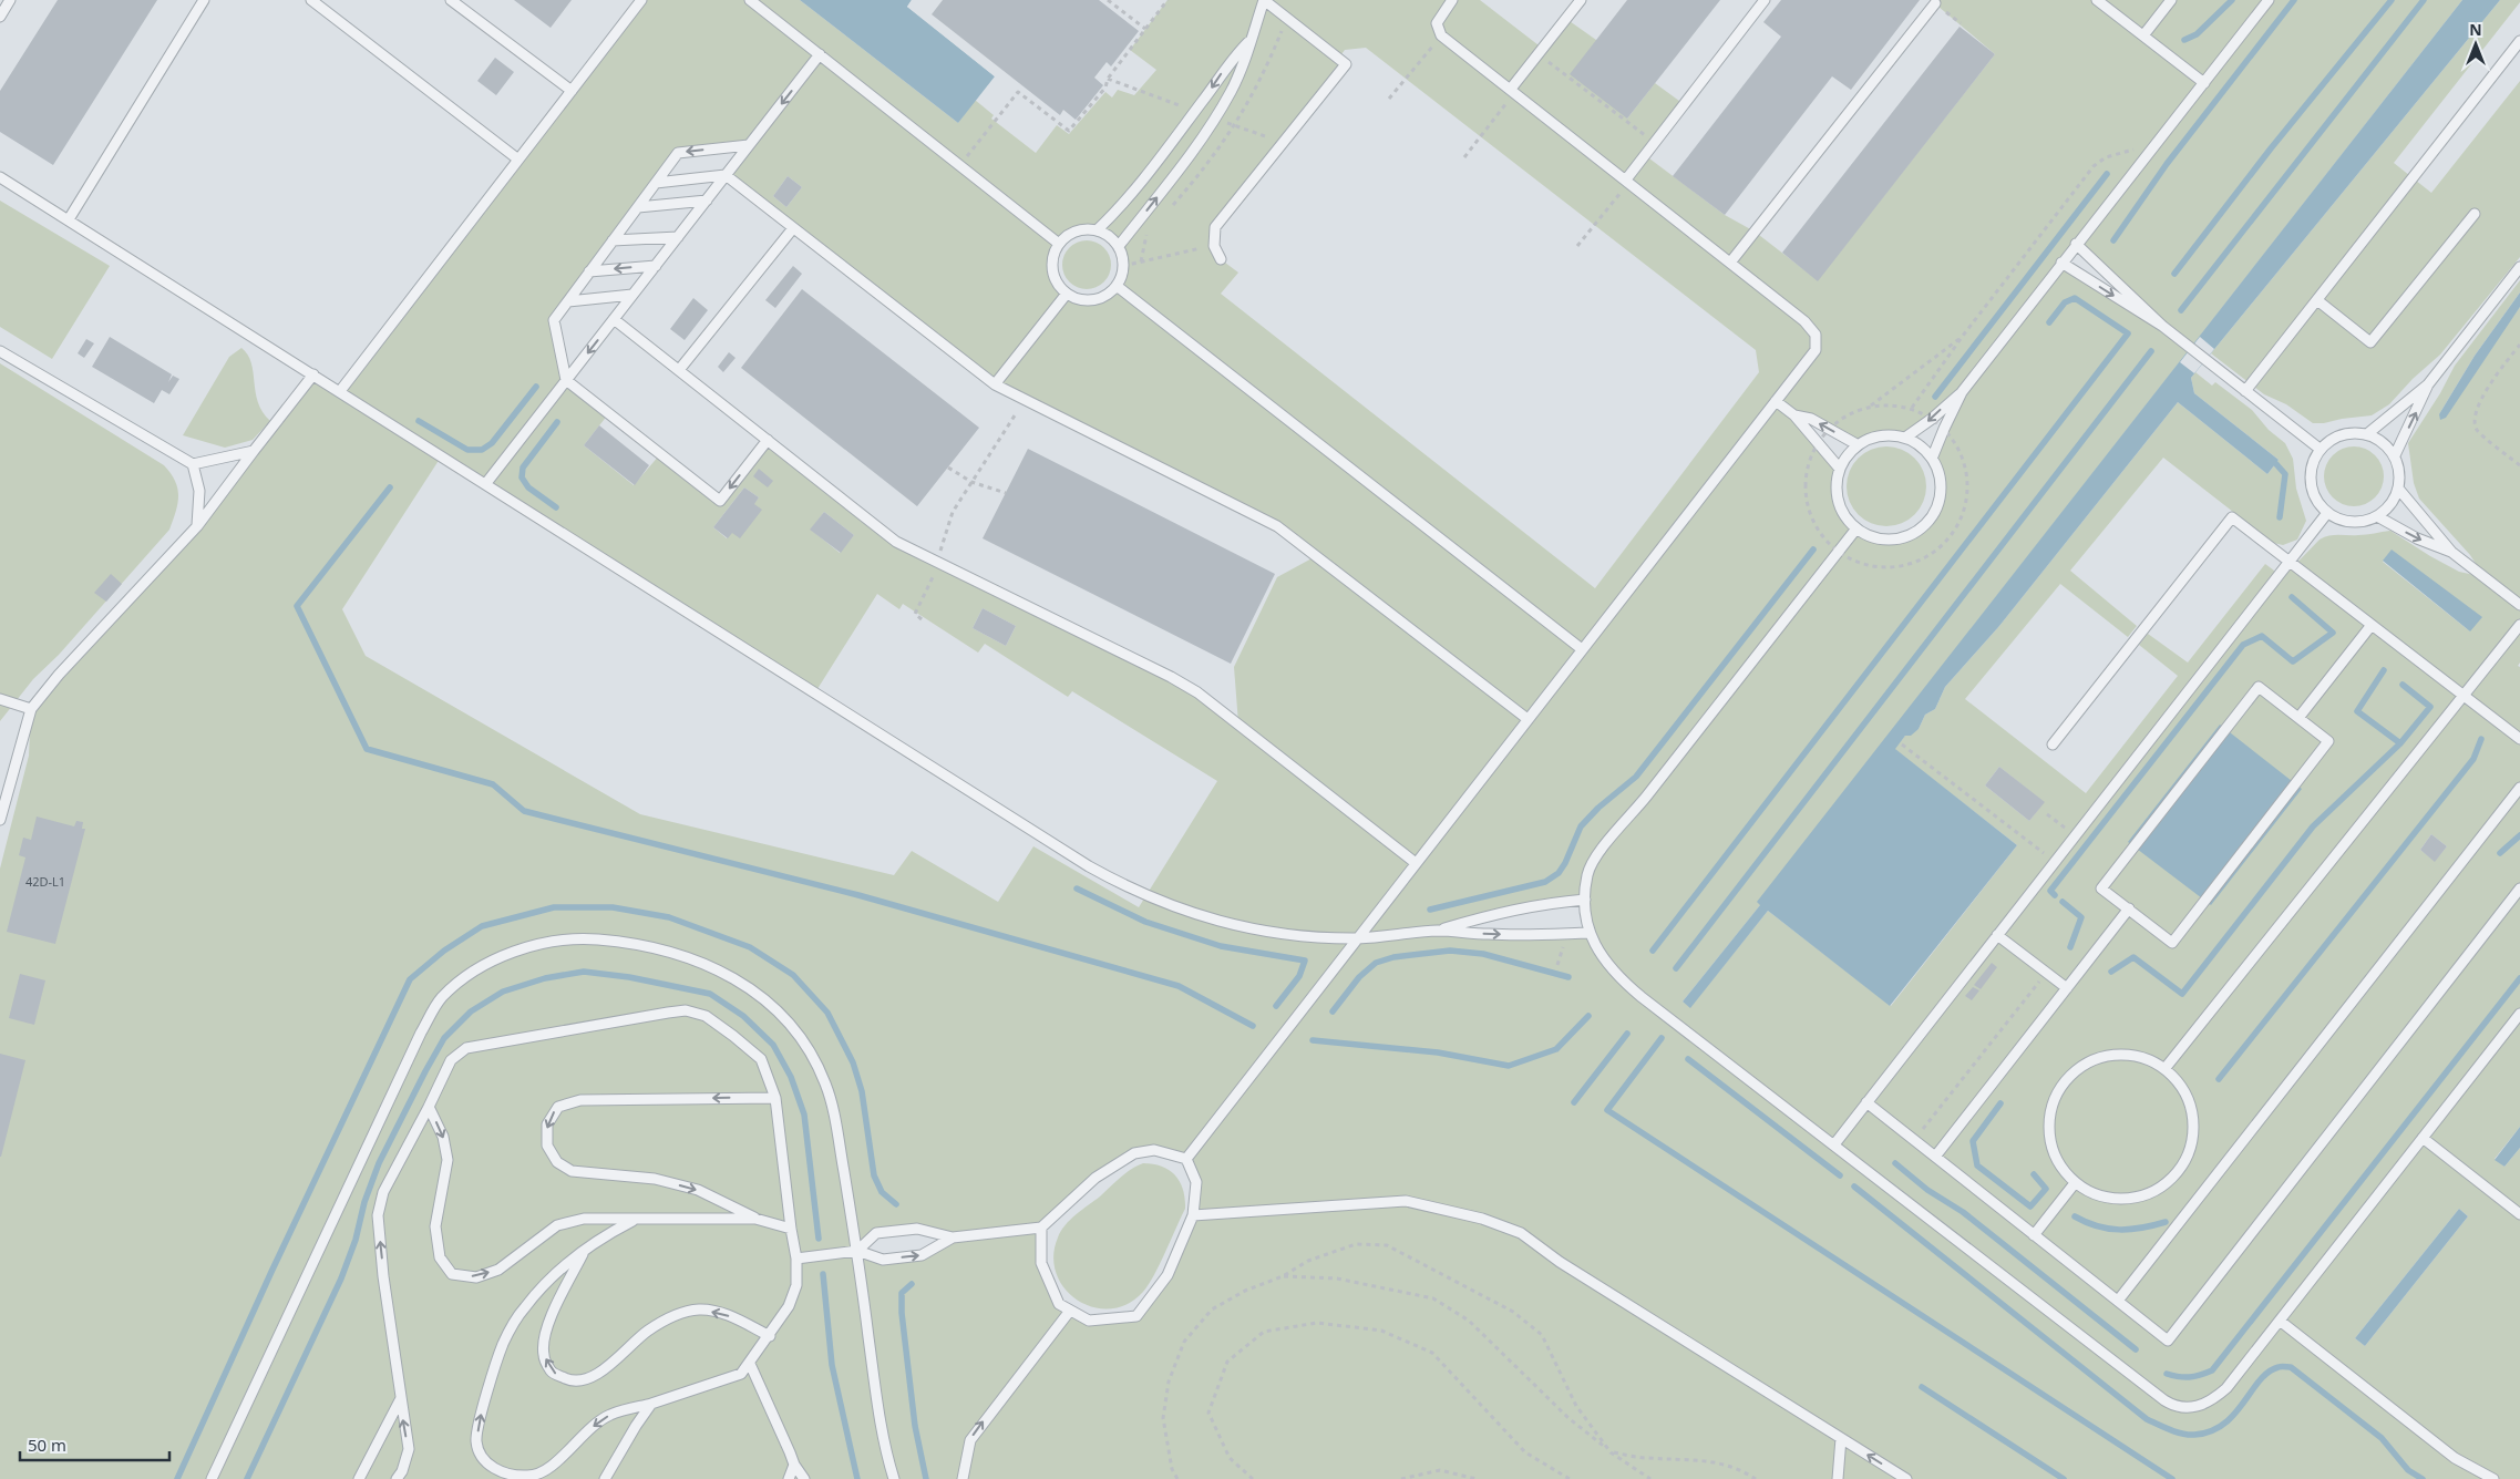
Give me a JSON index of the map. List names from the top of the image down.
{
  "house_numbers": ["42D-L1"],
  "scale_bar": "50 m",
  "north": "top"
}
